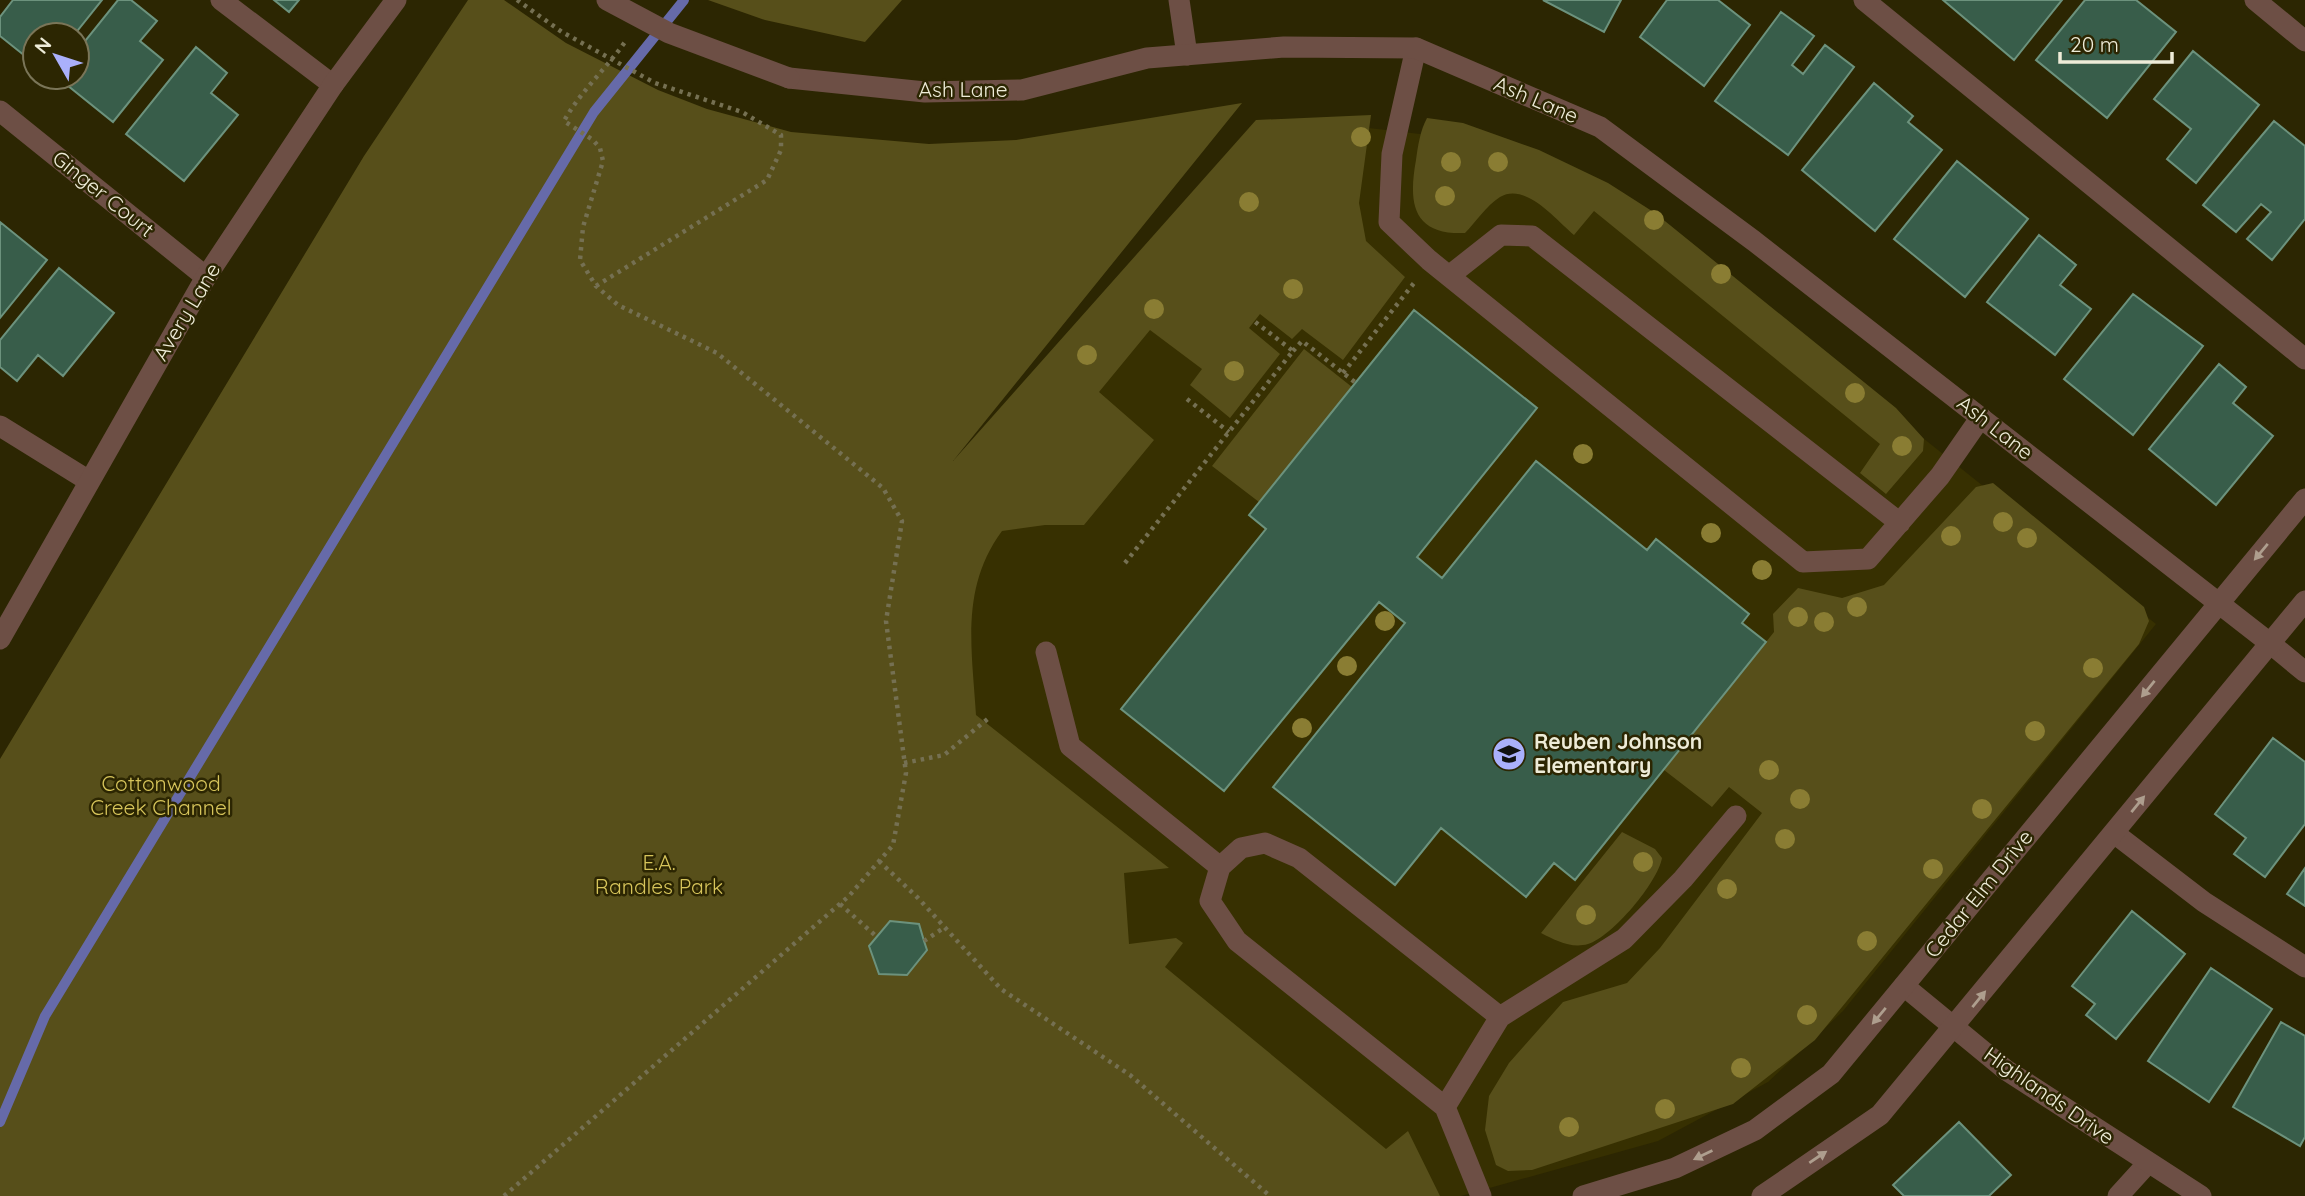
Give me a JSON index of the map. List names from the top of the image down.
{
  "streets": {
    "street": [
      "Ash Lane",
      "Ginger Court",
      "Avery Lane",
      "Cedar Elm Drive",
      "Highlands Drive"
    ]
  },
  "crossings": [
    ["Ash Lane", "Cedar Elm Drive"],
    ["Ginger Court", "Avery Lane"],
    ["Cedar Elm Drive", "Highlands Drive"]
  ],
  "parks": ["Cottonwood Creek Channel", "E.A. Randles Park"],
  "places": {
    "school or university": ["Reuben Johnson Elementary"]
  },
  "scale_bar": "20 m",
  "north": "top left"
}
